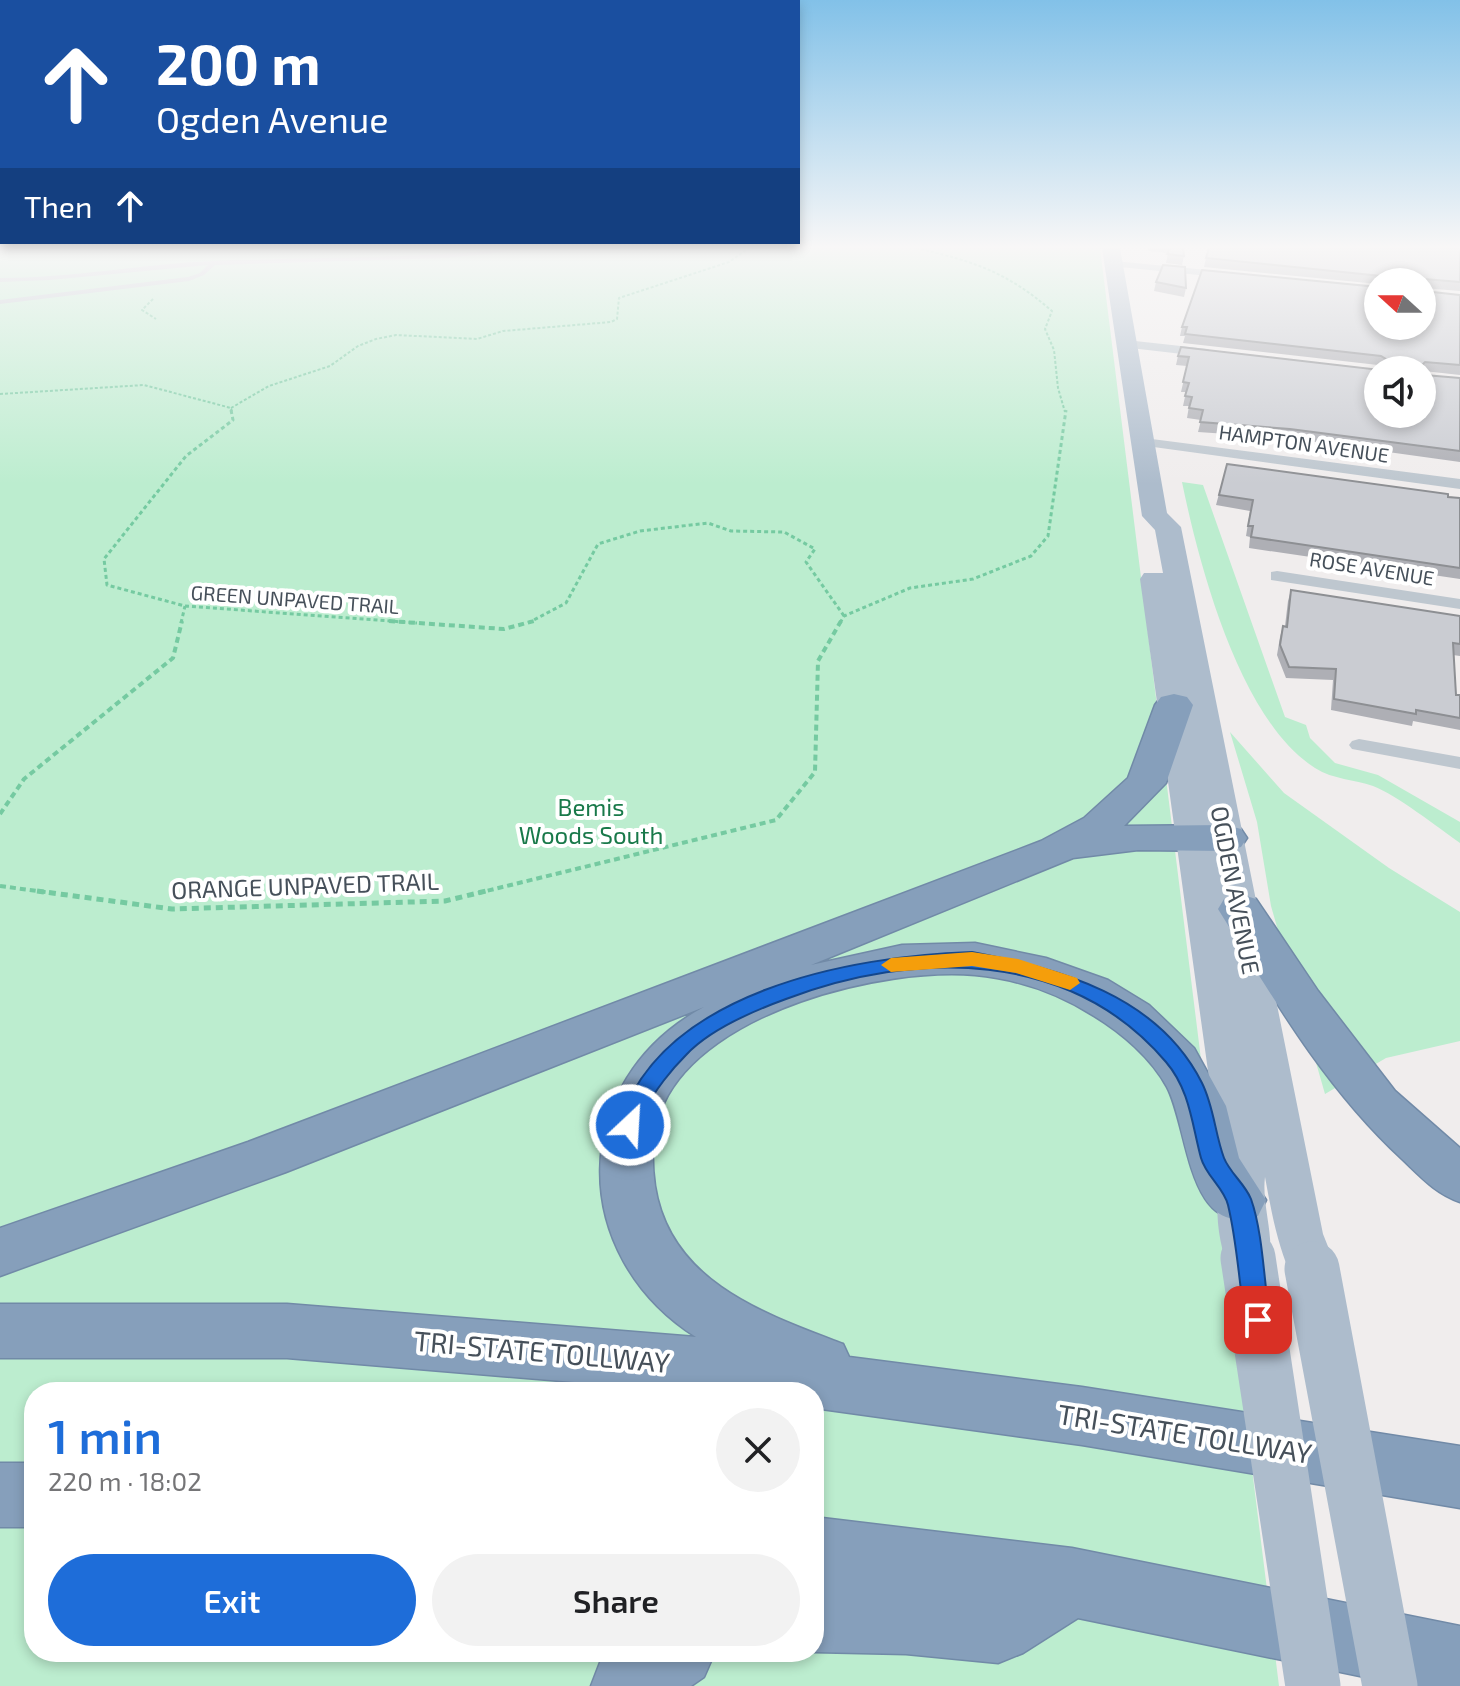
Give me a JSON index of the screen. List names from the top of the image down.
{
  "streets": {
    "highway": ["TRI-STATE TOLLWAY"],
    "main road": ["OGDEN AVENUE"],
    "street": ["HAMPTON AVENUE", "ROSE AVENUE"],
    "path": ["GREEN UNPAVED TRAIL", "ORANGE UNPAVED TRAIL"]
  },
  "crossings": [
    ["HAMPTON AVENUE", "OGDEN AVENUE"],
    ["GREEN UNPAVED TRAIL", "ORANGE UNPAVED TRAIL"]
  ],
  "parks": ["Bemis Woods South"],
  "north": "left",
  "page": {
    "turn": ["200 m", "Ogden Avenue"],
    "then": "Then",
    "heading": ["1 min", "220 m · 18:02"],
    "buttons": ["Exit", "Share"]
  }
}
